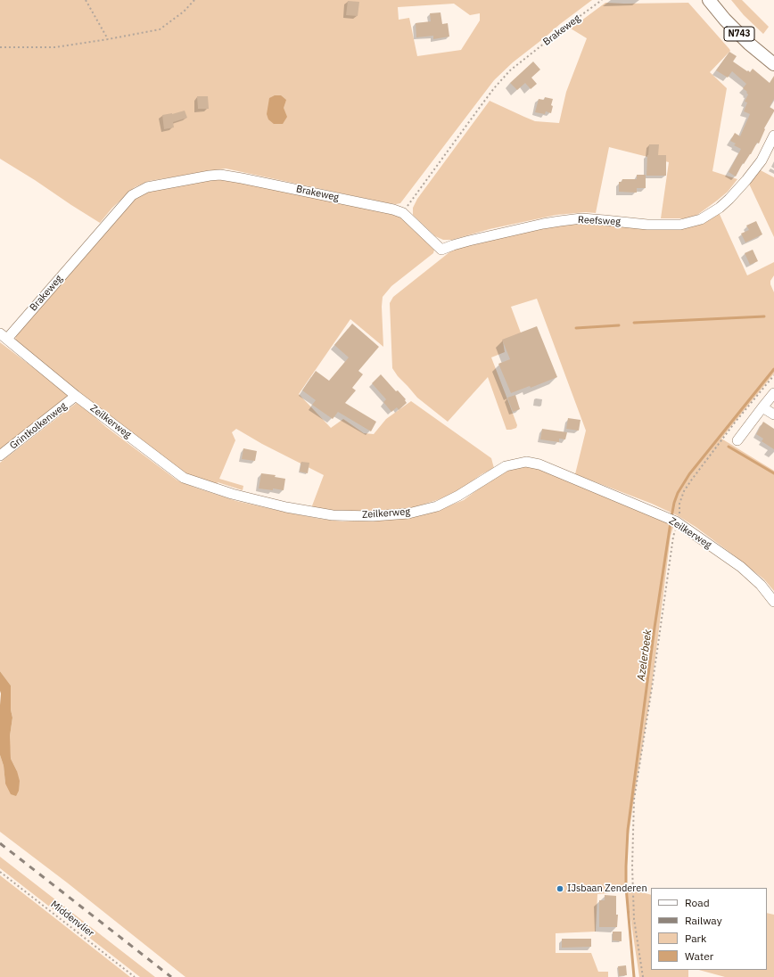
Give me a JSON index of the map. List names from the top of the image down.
{
  "streets": {
    "main road": ["N743"],
    "street": [
      "Brakeweg",
      "Reefsweg",
      "Zeilkerweg",
      "Grintkolkenweg"
    ],
    "path": ["Middenvlier"]
  },
  "crossings": [
    ["Brakeweg", "Reefsweg"],
    ["Brakeweg", "Zeilkerweg"],
    ["Zeilkerweg", "Grintkolkenweg"]
  ],
  "water": ["Azelerbeek"],
  "places": ["IJsbaan Zenderen"],
  "legend": [
    "Road",
    "Railway",
    "Park",
    "Water"
  ]
}
